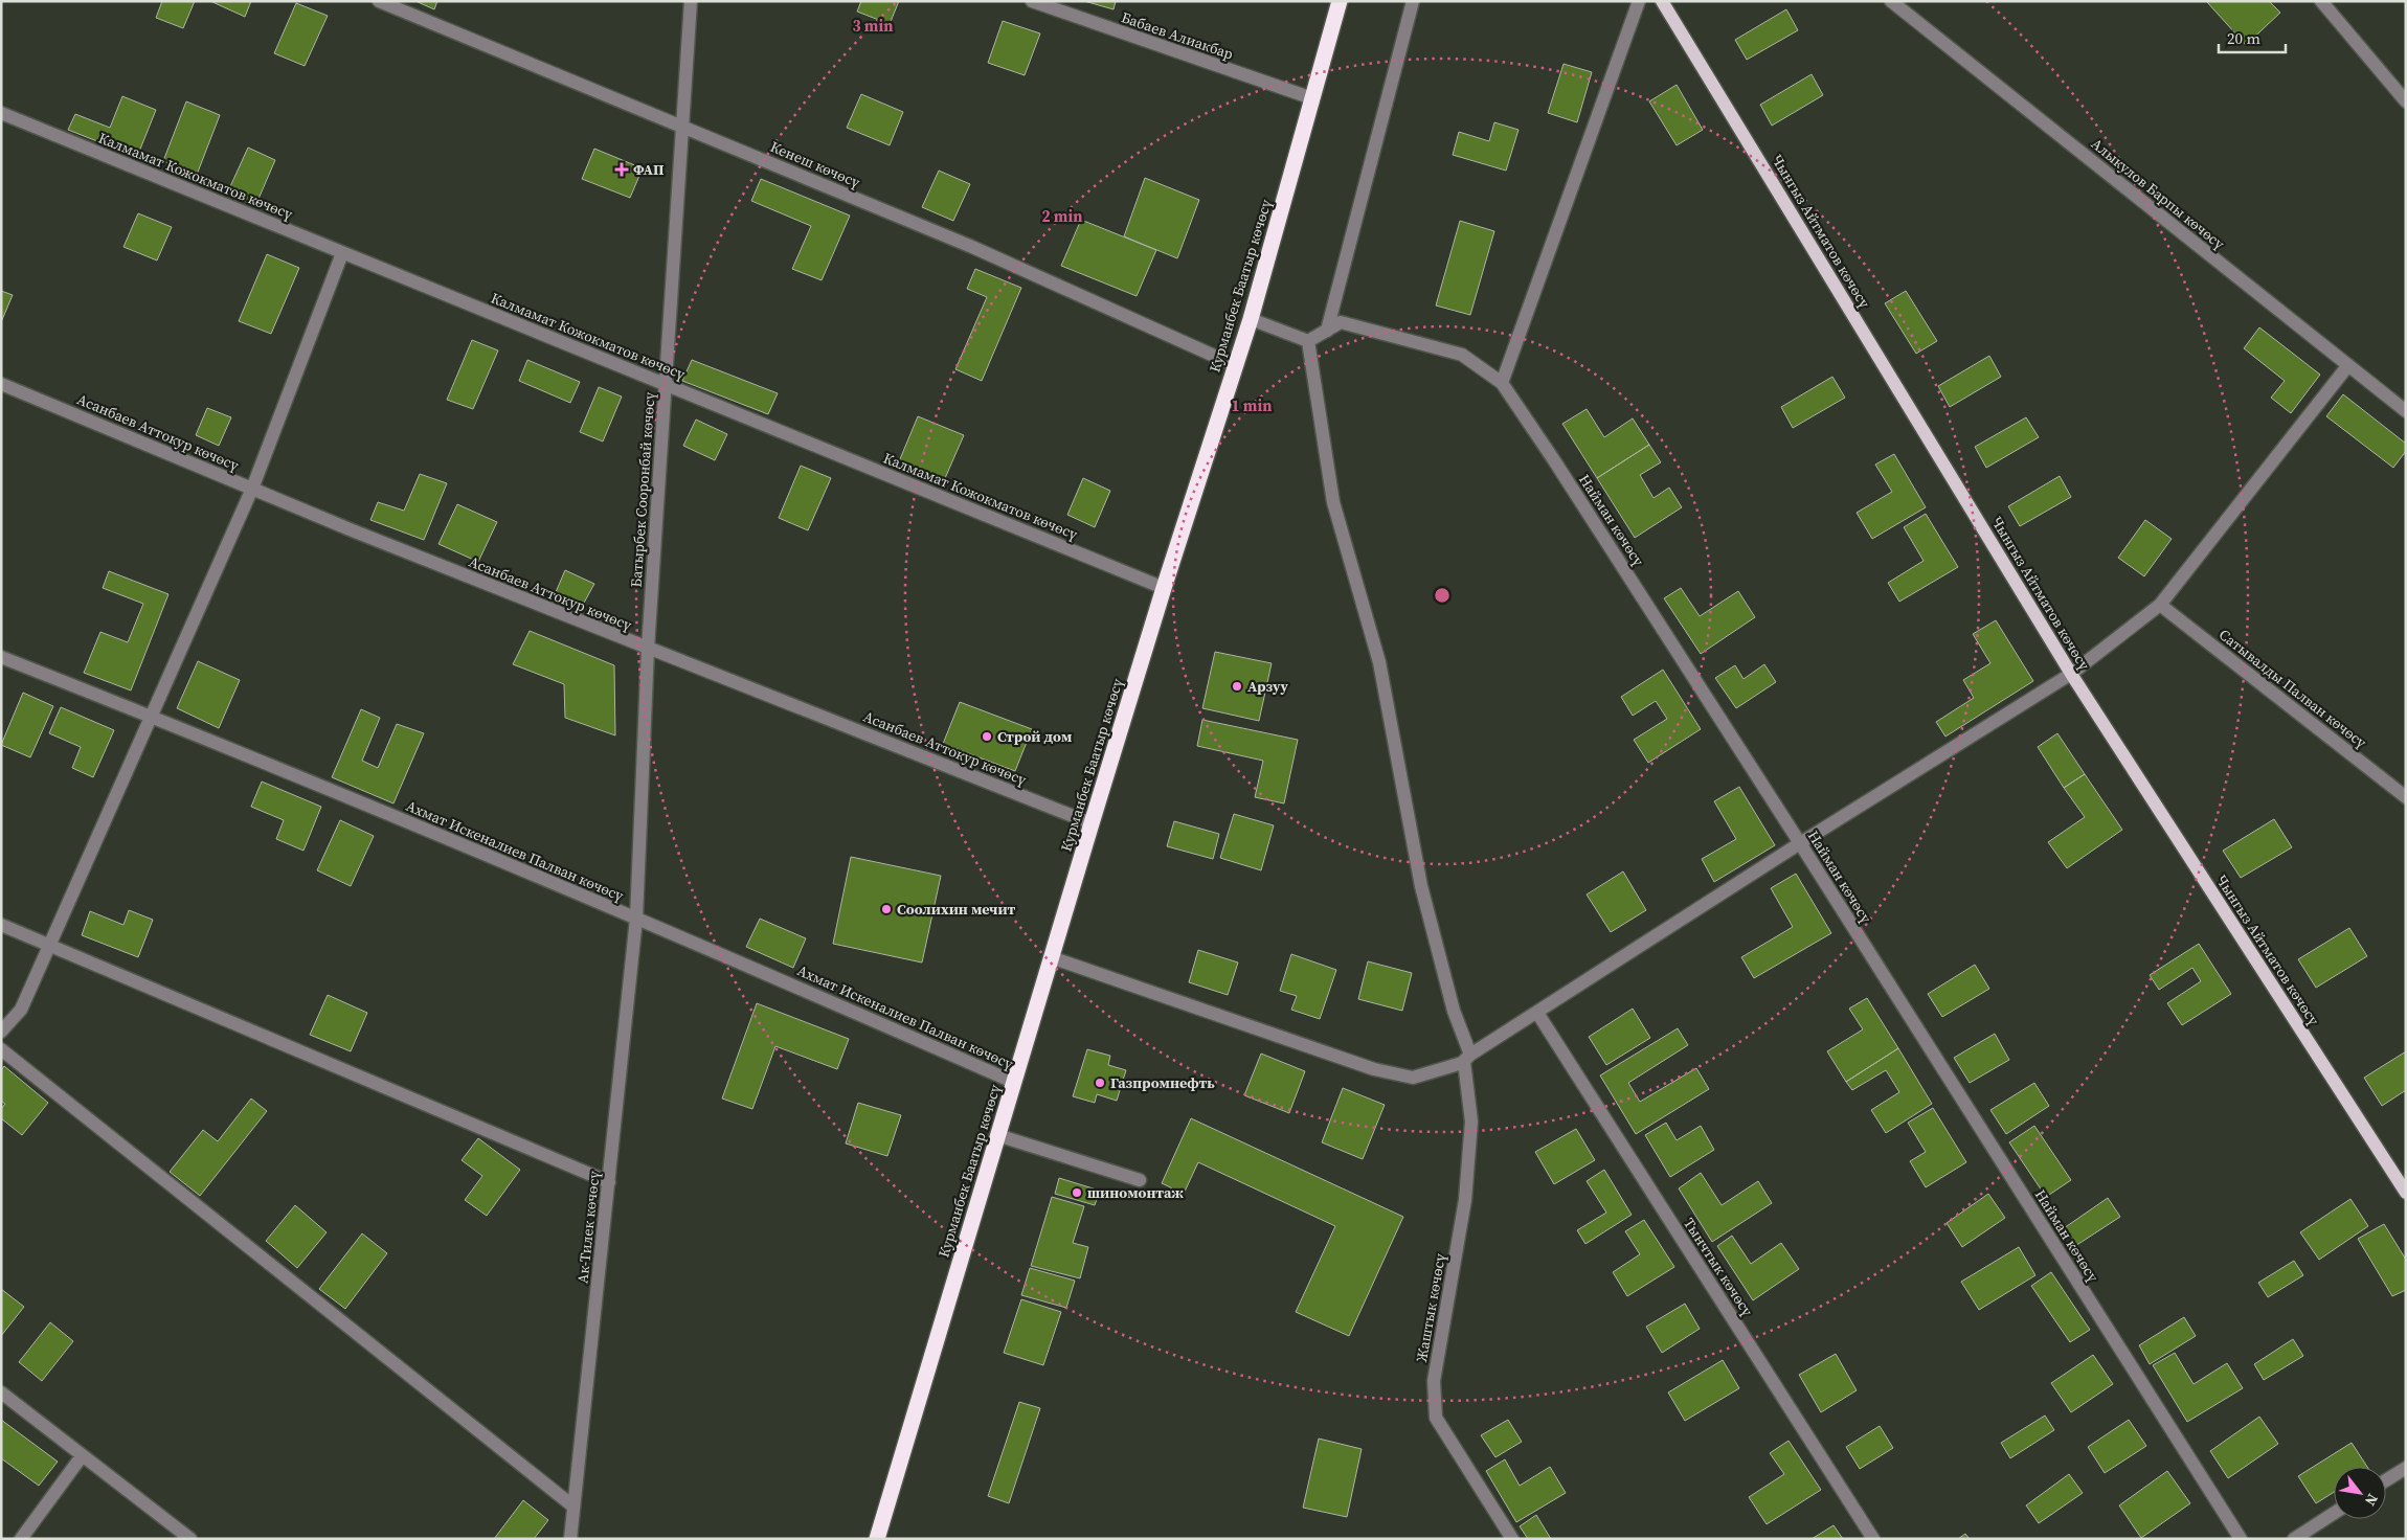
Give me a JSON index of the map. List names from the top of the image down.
{
  "streets": {
    "highway": ["Курманбек Баатыр көчөсү"],
    "main road": ["Чынгыз Айтматов көчөсү"],
    "street": [
      "Бабаев Алиакбар",
      "Кенеш көчөсү",
      "Калмамат Кожокматов көчөсү",
      "Алыкулов Барпы көчөсү",
      "Асанбаев Аттокур көчөсү",
      "Батырбек Сооронбай көчөсү",
      "Найман көчөсү",
      "Сатывалды Палван көчөсү",
      "Ахмат Искеналиев Палван көчөсү",
      "Ак-Тилек көчөсү",
      "Тынчтык көчөсү",
      "Жаштык көчөсү"
    ]
  },
  "crossings": [
    ["Бабаев Алиакбар", "Курманбек Баатыр көчөсү"],
    ["Кенеш көчөсү", "Курманбек Баатыр көчөсү"],
    ["Кенеш көчөсү", "Батырбек Сооронбай көчөсү"],
    ["Калмамат Кожокматов көчөсү", "Курманбек Баатыр көчөсү"],
    ["Калмамат Кожокматов көчөсү", "Батырбек Сооронбай көчөсү"],
    ["Курманбек Баатыр көчөсү", "Асанбаев Аттокур көчөсү"],
    ["Курманбек Баатыр көчөсү", "Ахмат Искеналиев Палван көчөсү"],
    ["Асанбаев Аттокур көчөсү", "Батырбек Сооронбай көчөсү"],
    ["Батырбек Сооронбай көчөсү", "Ахмат Искеналиев Палван көчөсү"],
    ["Батырбек Сооронбай көчөсү", "Ак-Тилек көчөсү"],
    ["Ахмат Искеналиев Палван көчөсү", "Ак-Тилек көчөсү"]
  ],
  "places": {
    "health": ["ФАП"],
    "other": [
      "Арзуу",
      "Строй дом",
      "Соолихин мечит",
      "Газпромнефть",
      "шиномонтаж"
    ]
  },
  "scale_bar": "20 m",
  "north": "bottom right",
  "rings": ["3 min", "2 min", "1 min"]
}
